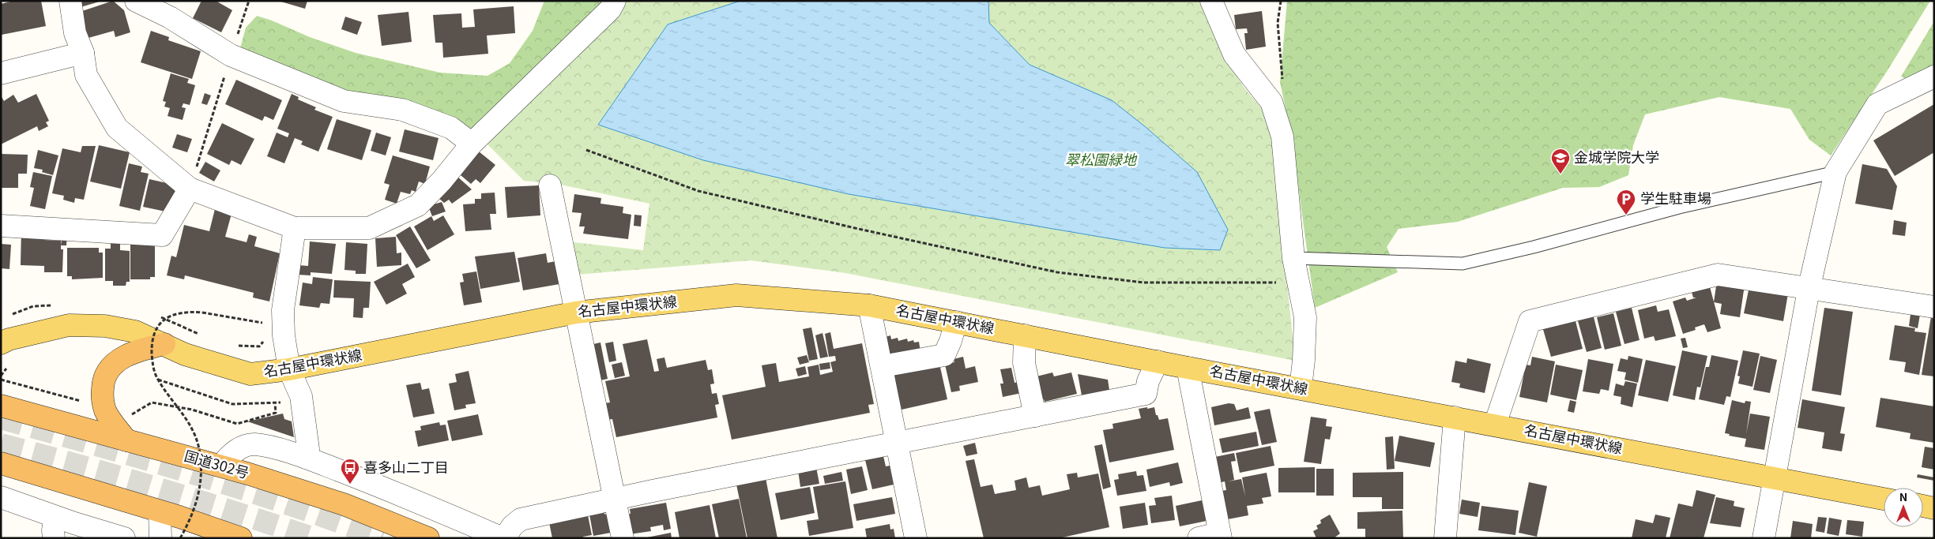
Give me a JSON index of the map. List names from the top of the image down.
{
  "streets": {
    "highway": ["国道302号"],
    "main road": ["名古屋中環状線"]
  },
  "parks": ["翠松園緑地"],
  "places": {
    "school or university": ["金城学院大学"],
    "parking": ["学生駐車場"],
    "bus stop": ["喜多山二丁目"]
  },
  "north": "top"
}
